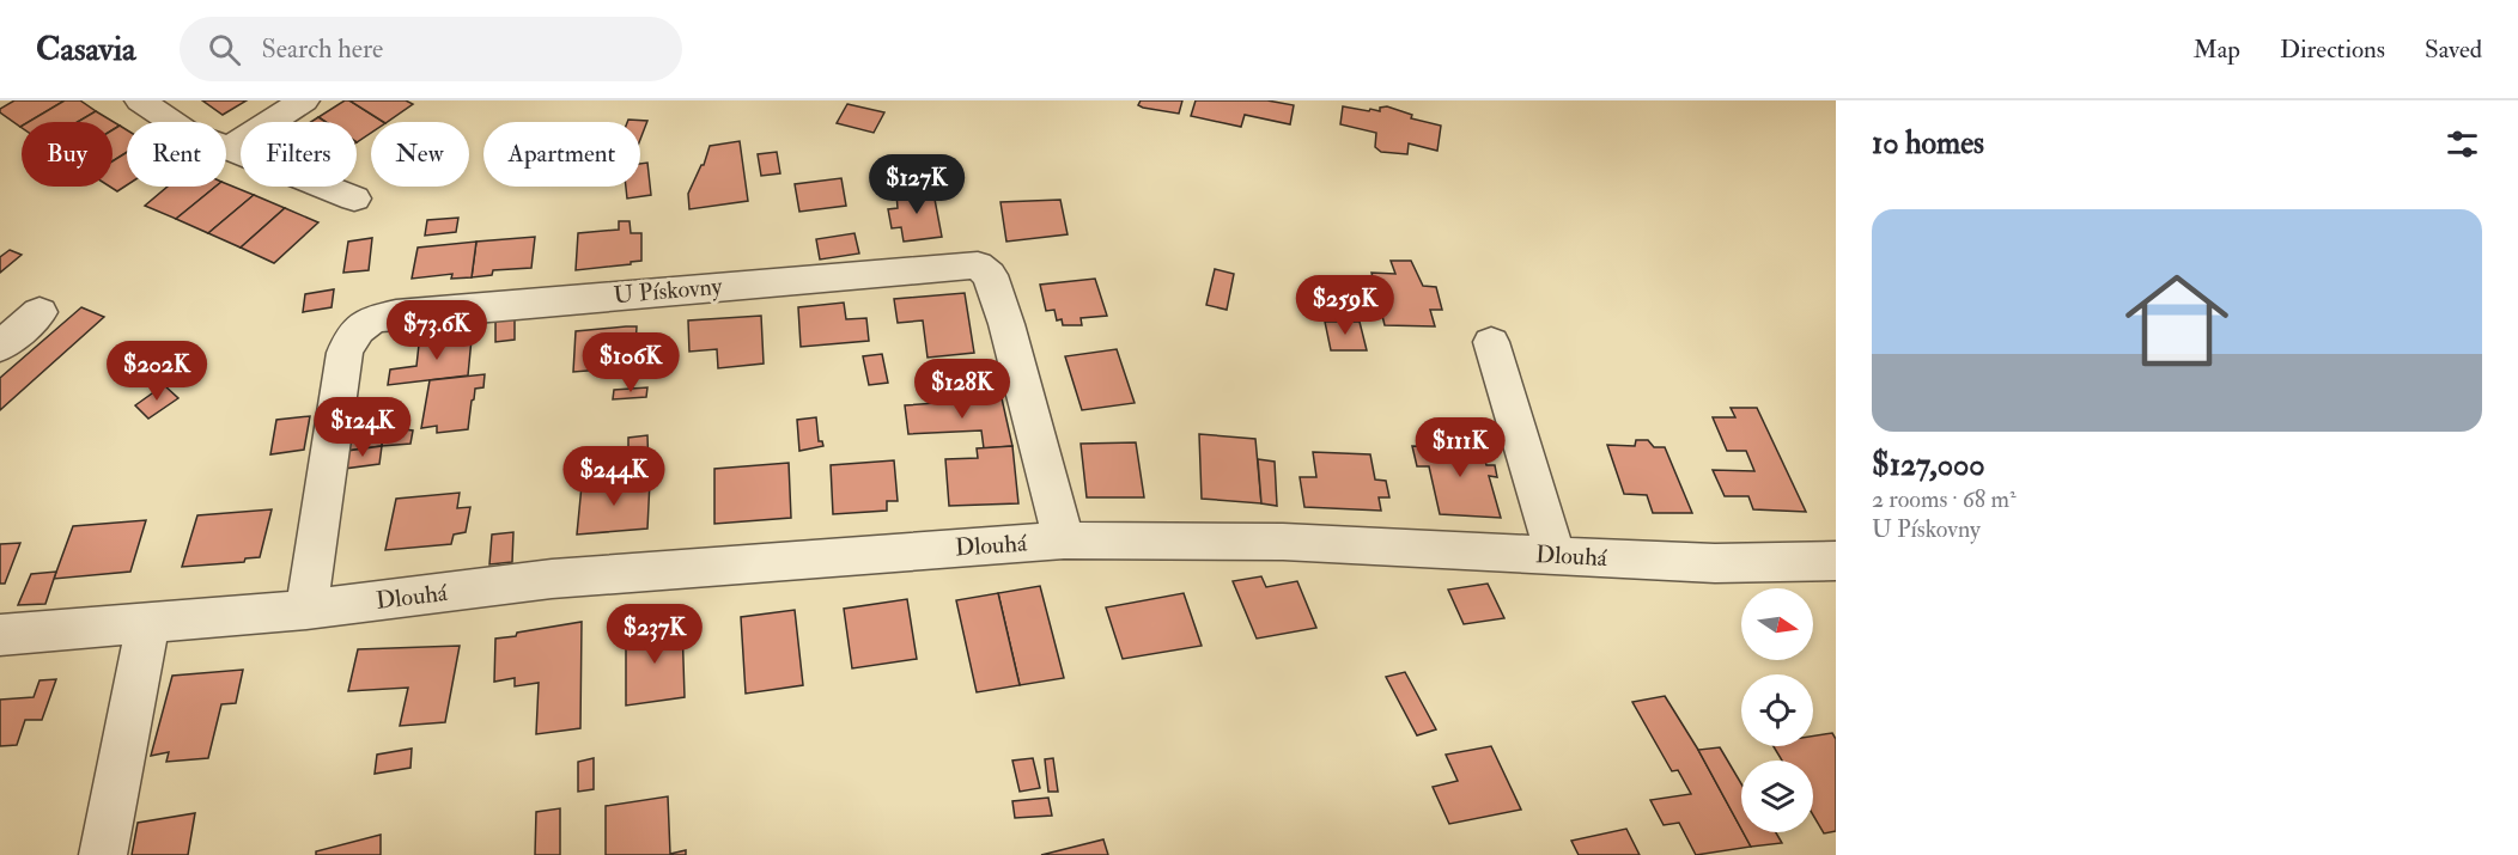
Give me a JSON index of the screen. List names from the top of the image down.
{
  "streets": {
    "street": ["U Pískovny", "Dlouhá"]
  },
  "crossings": [
    ["U Pískovny", "Dlouhá"]
  ],
  "north": "right",
  "page": {
    "header": "Casavia",
    "search": "Search here",
    "nav": ["Map", "Directions", "Saved"],
    "heading": "10 homes",
    "chip": [
      "Buy",
      "Rent",
      "Filters",
      "New",
      "Apartment"
    ],
    "price": [
      "$127K",
      "$259K",
      "$73.6K",
      "$106K",
      "$202K",
      "$128K",
      "$124K",
      "$111K",
      "$244K",
      "$237K"
    ],
    "list": [
      {
        "name": "$127,000",
        "note": "2 rooms · 68 m² · U Pískovny"
      }
    ]
  }
}
